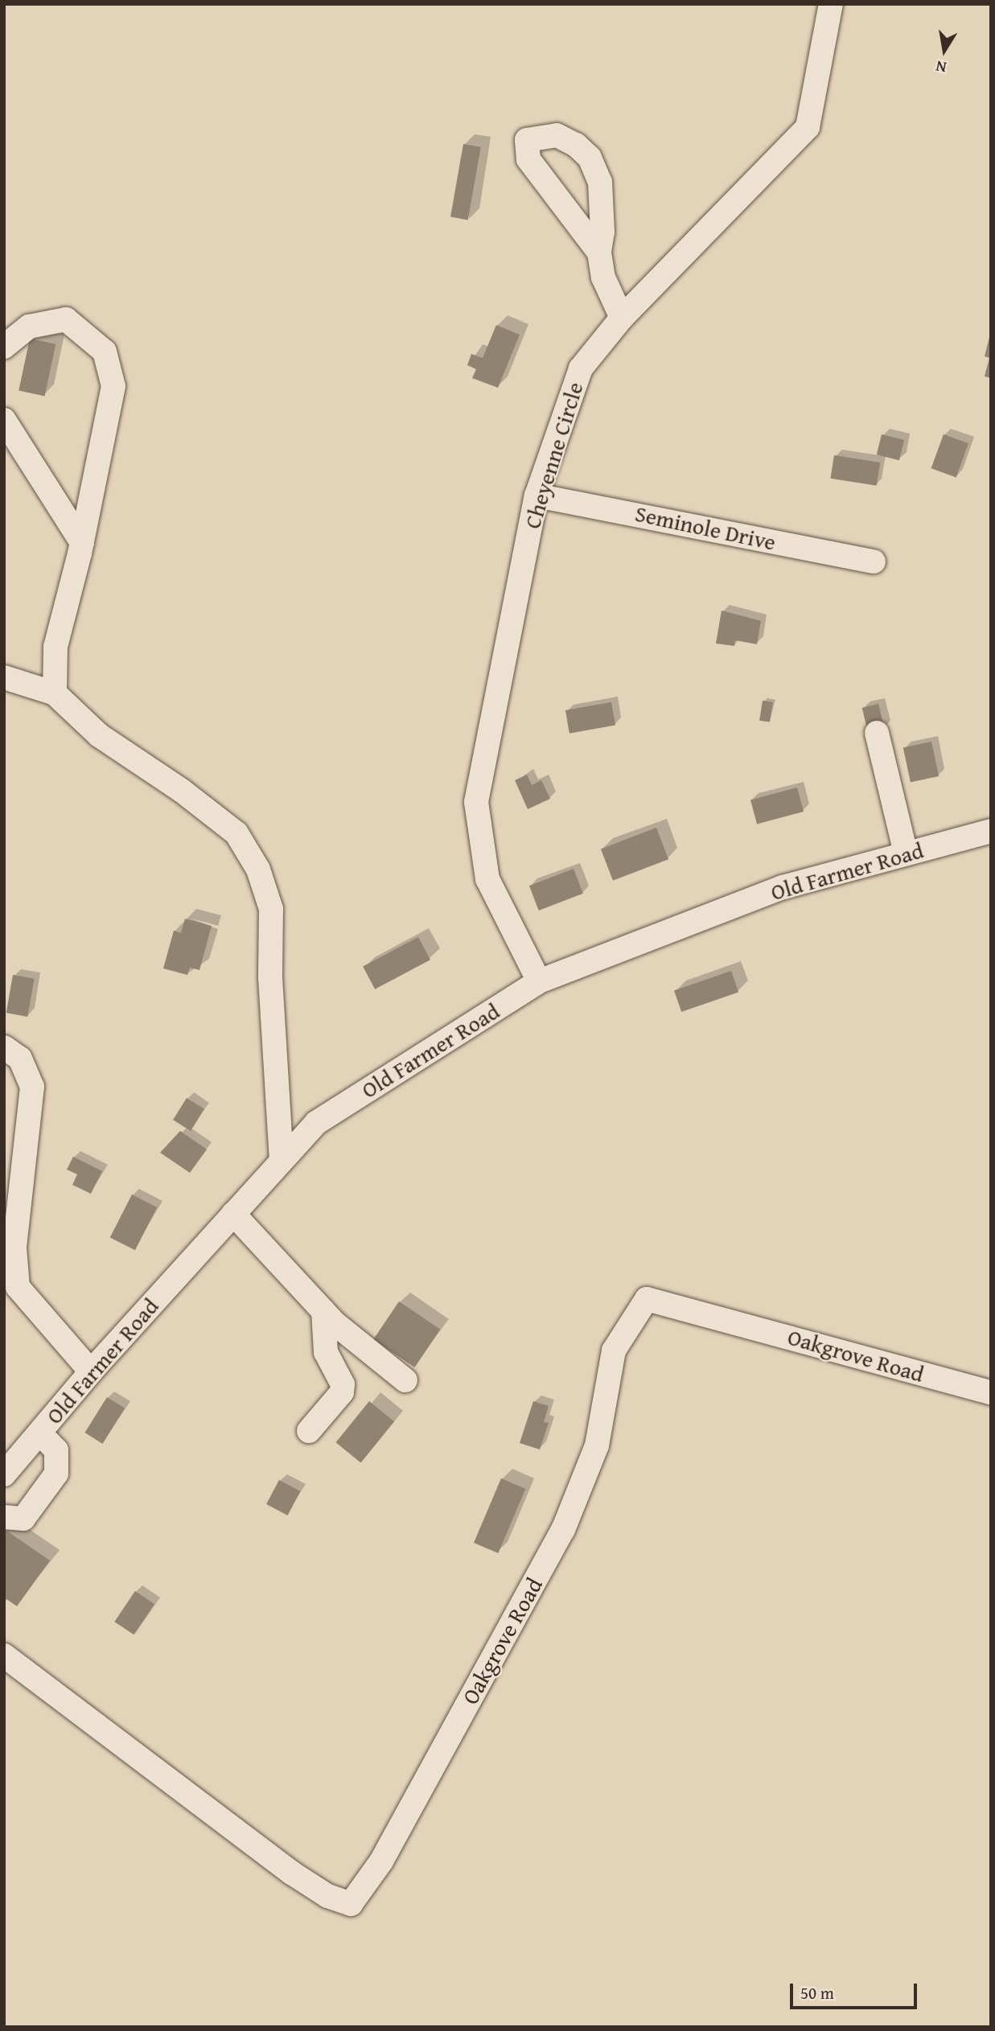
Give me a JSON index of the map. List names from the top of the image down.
{
  "streets": {
    "street": [
      "Cheyenne Circle",
      "Seminole Drive",
      "Old Farmer Road",
      "Oakgrove Road"
    ]
  },
  "crossings": [
    ["Cheyenne Circle", "Seminole Drive"],
    ["Cheyenne Circle", "Old Farmer Road"]
  ],
  "scale_bar": "50 m",
  "north": "bottom"
}
